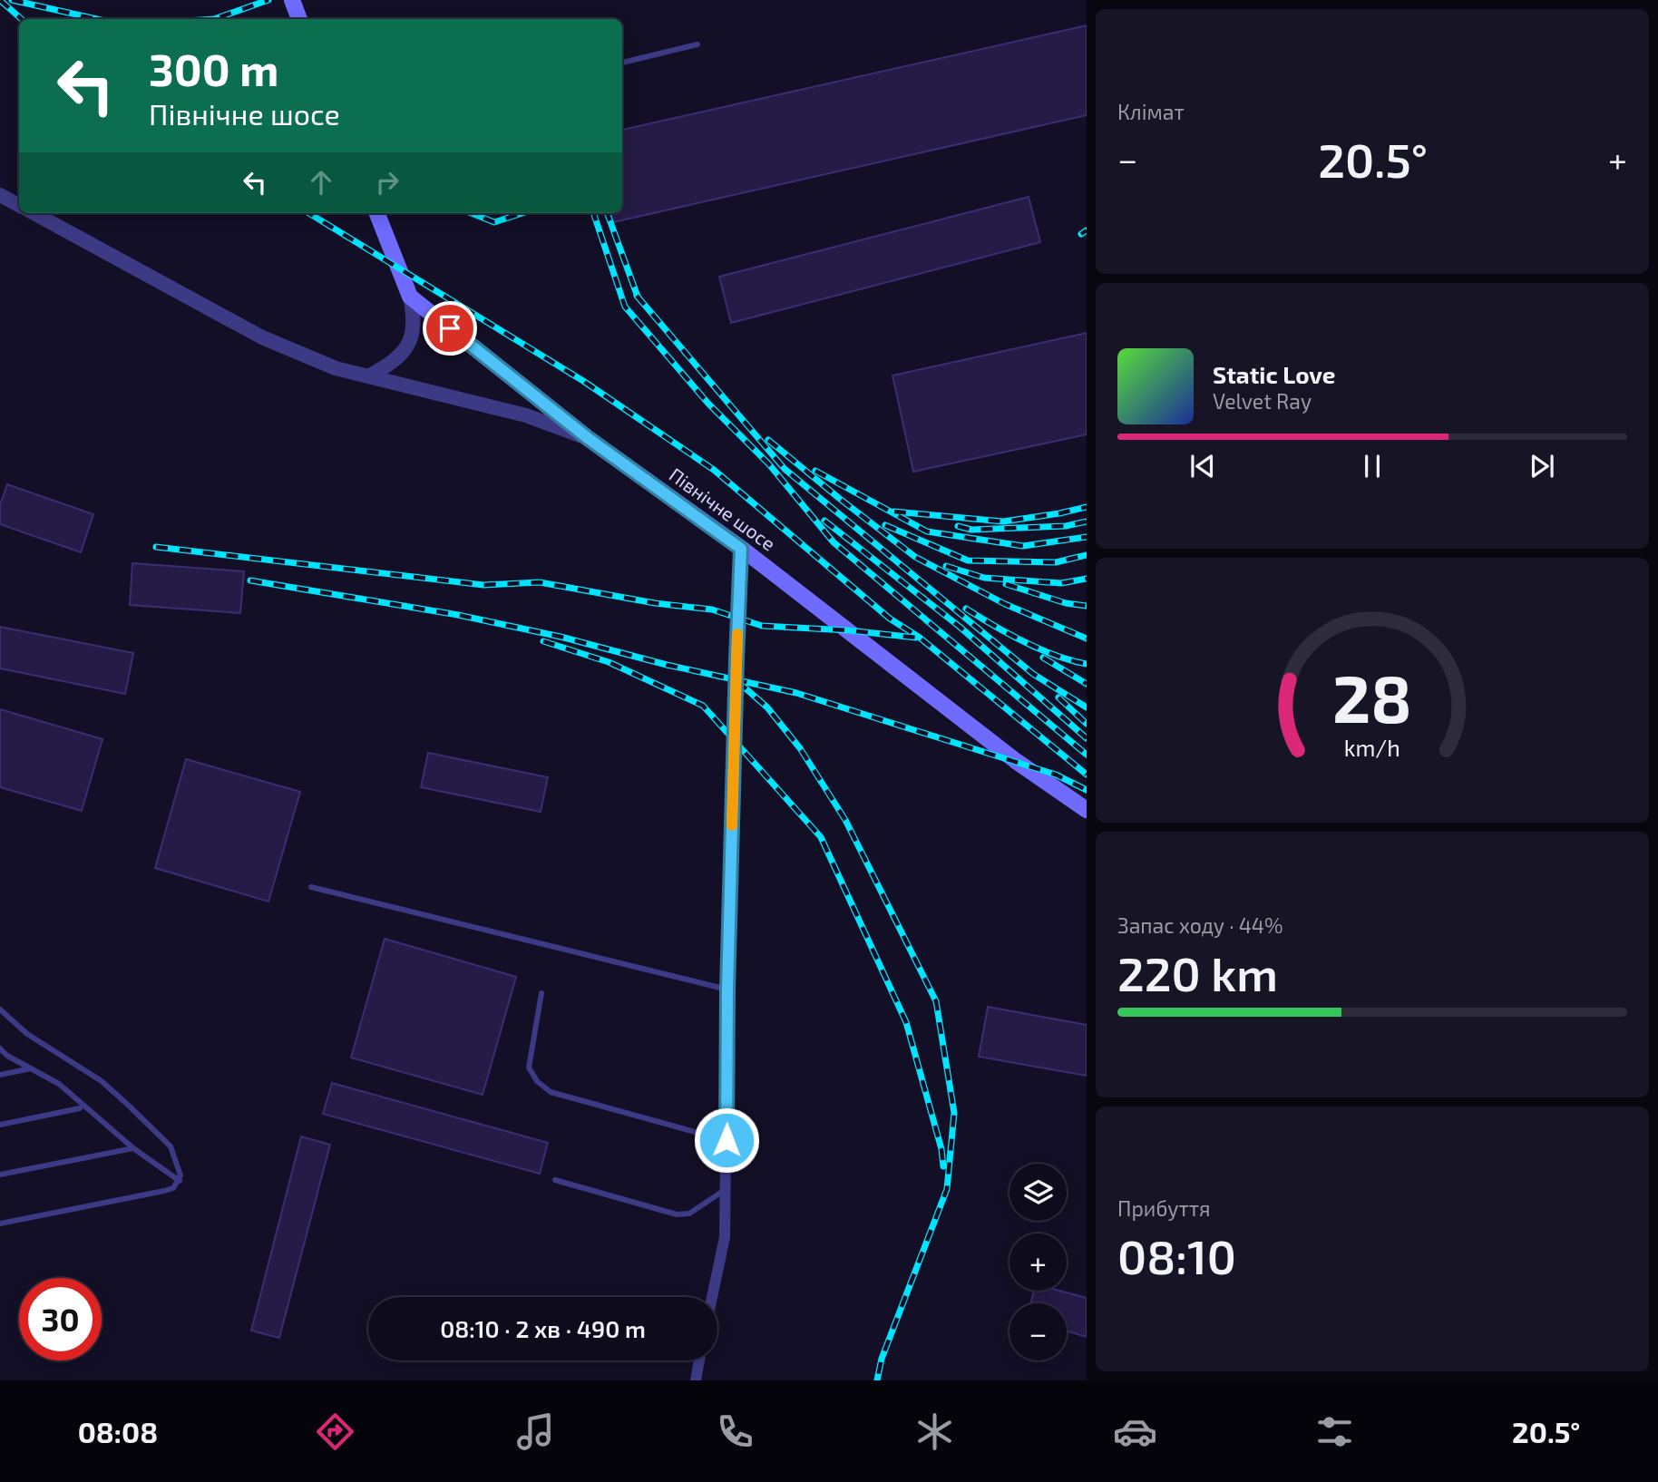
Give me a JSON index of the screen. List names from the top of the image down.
{
  "streets": {
    "main road": ["Північне шосе"]
  },
  "page": {
    "tile": [
      "Клімат",
      ["Запас ходу · 44%", "220 km"],
      ["Прибуття", "08:10"]
    ],
    "turn": ["300 m", "Північне шосе"],
    "heat": ["−", "20.5°", "+"],
    "song": ["Static Love", "Velvet Ray"],
    "map_buttons": ["+", "−"],
    "limit": "30",
    "trip": "08:10 · 2 хв · 490 m",
    "tabs": ["08:08", "20.5°"],
    "gauge": ["28", "km/h"]
  }
}
